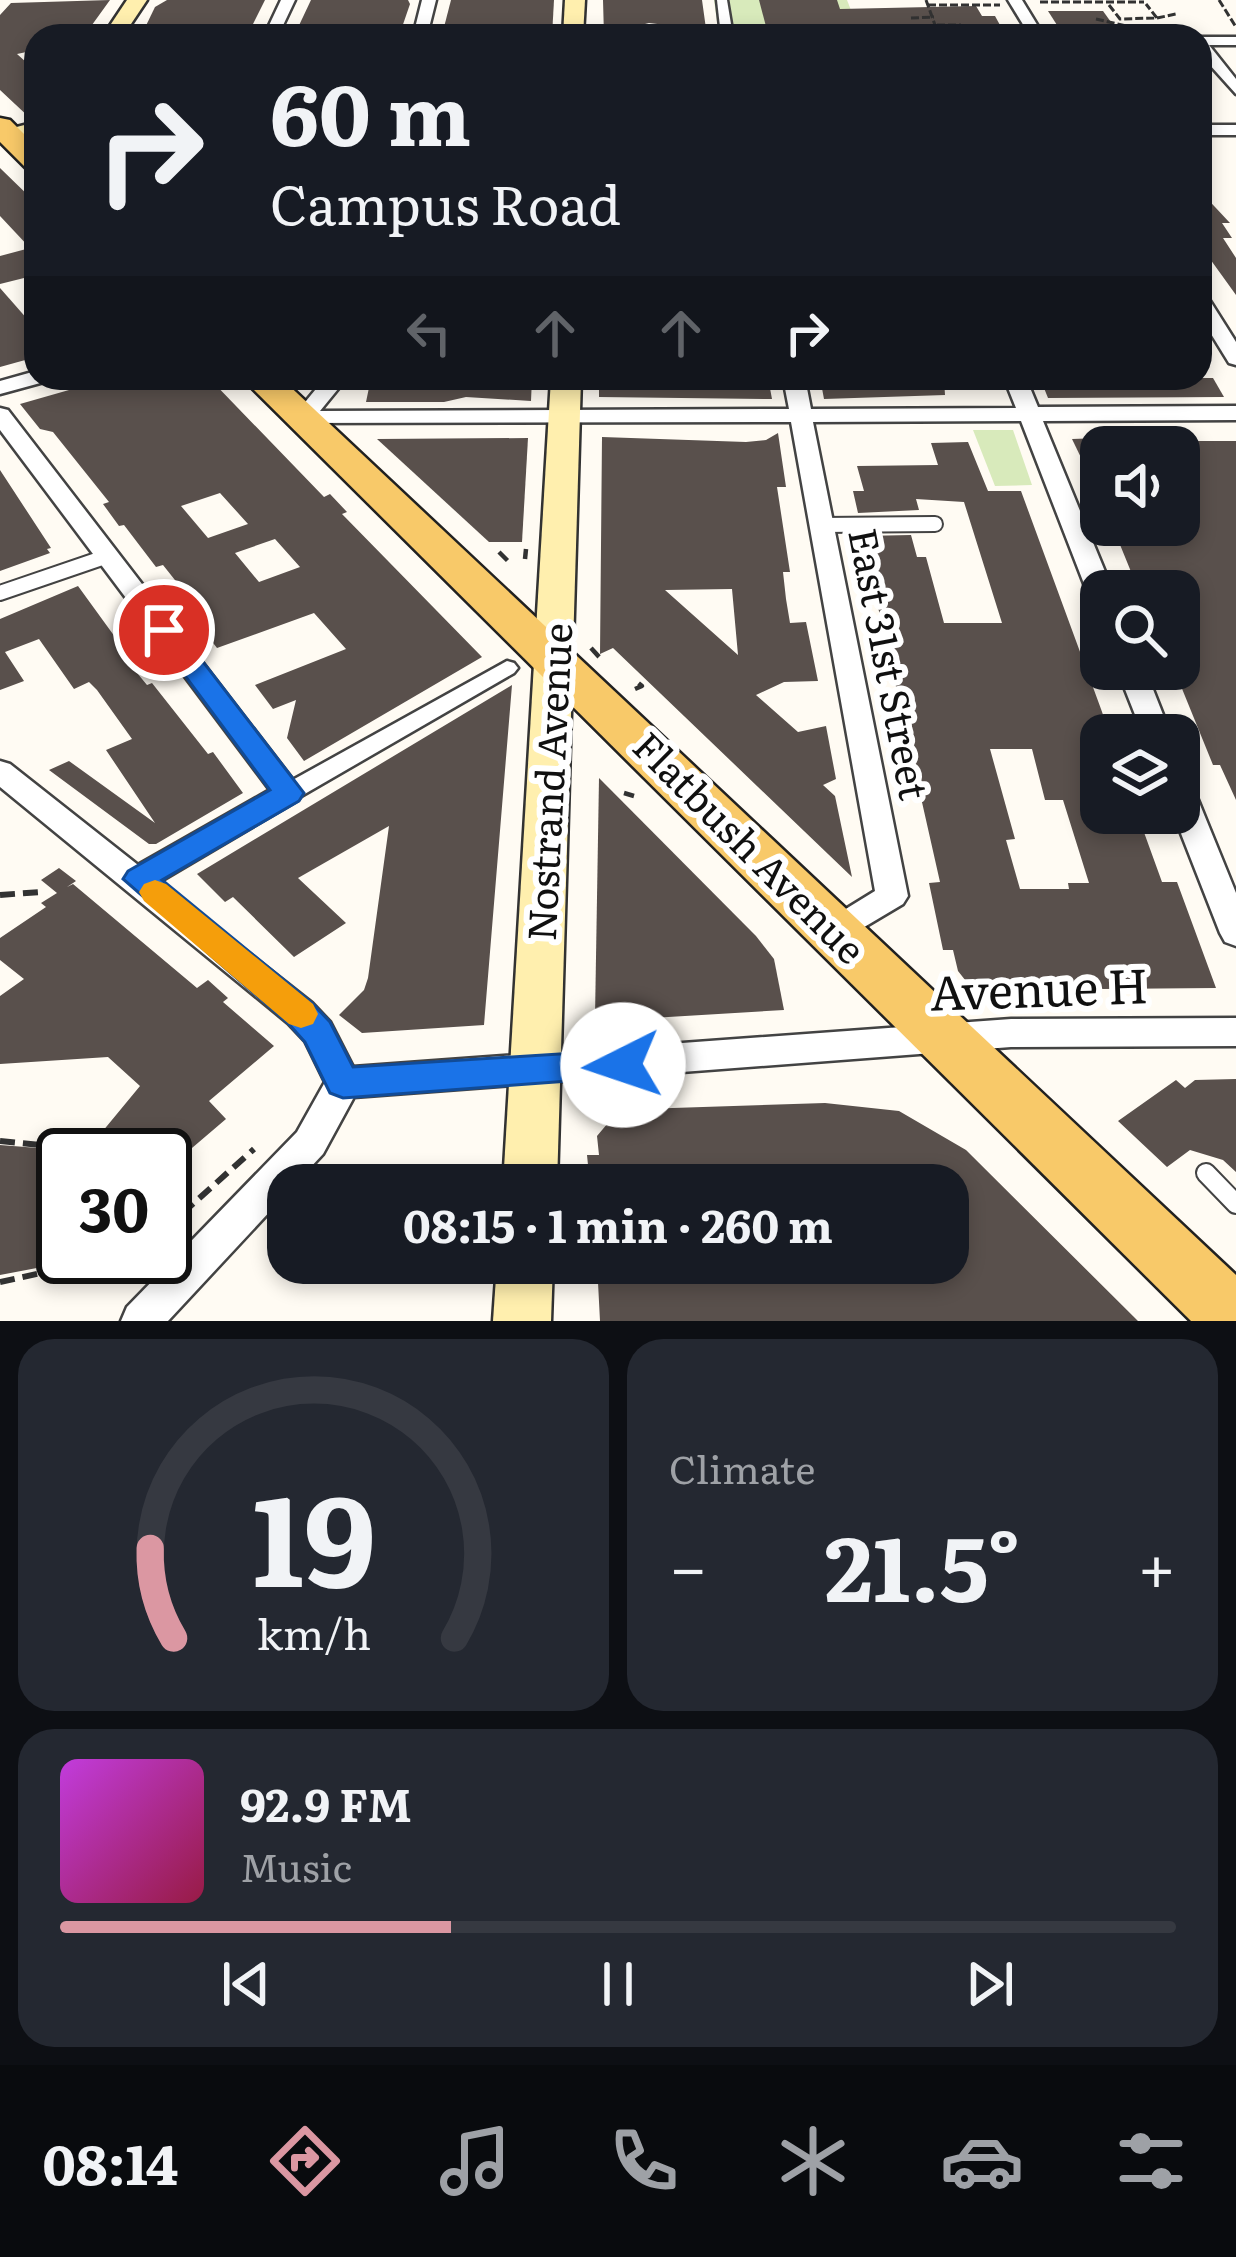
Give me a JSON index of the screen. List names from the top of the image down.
{
  "streets": {
    "main road": ["Nostrand Avenue", "Flatbush Avenue"],
    "street": ["East 31st Street", "Avenue H"]
  },
  "crossings": [
    ["East 31st Street", "Flatbush Avenue"],
    ["Nostrand Avenue", "Flatbush Avenue"],
    ["Nostrand Avenue", "Avenue H"],
    ["Flatbush Avenue", "Avenue H"]
  ],
  "page": {
    "turn": ["60 m", "Campus Road"],
    "limit": "30",
    "trip": "08:15 · 1 min · 260 m",
    "tile": "Climate",
    "heat": ["−", "21.5°", "+"],
    "song": ["92.9 FM", "Music"],
    "tabs": "08:14",
    "gauge": ["19", "km/h"]
  }
}
